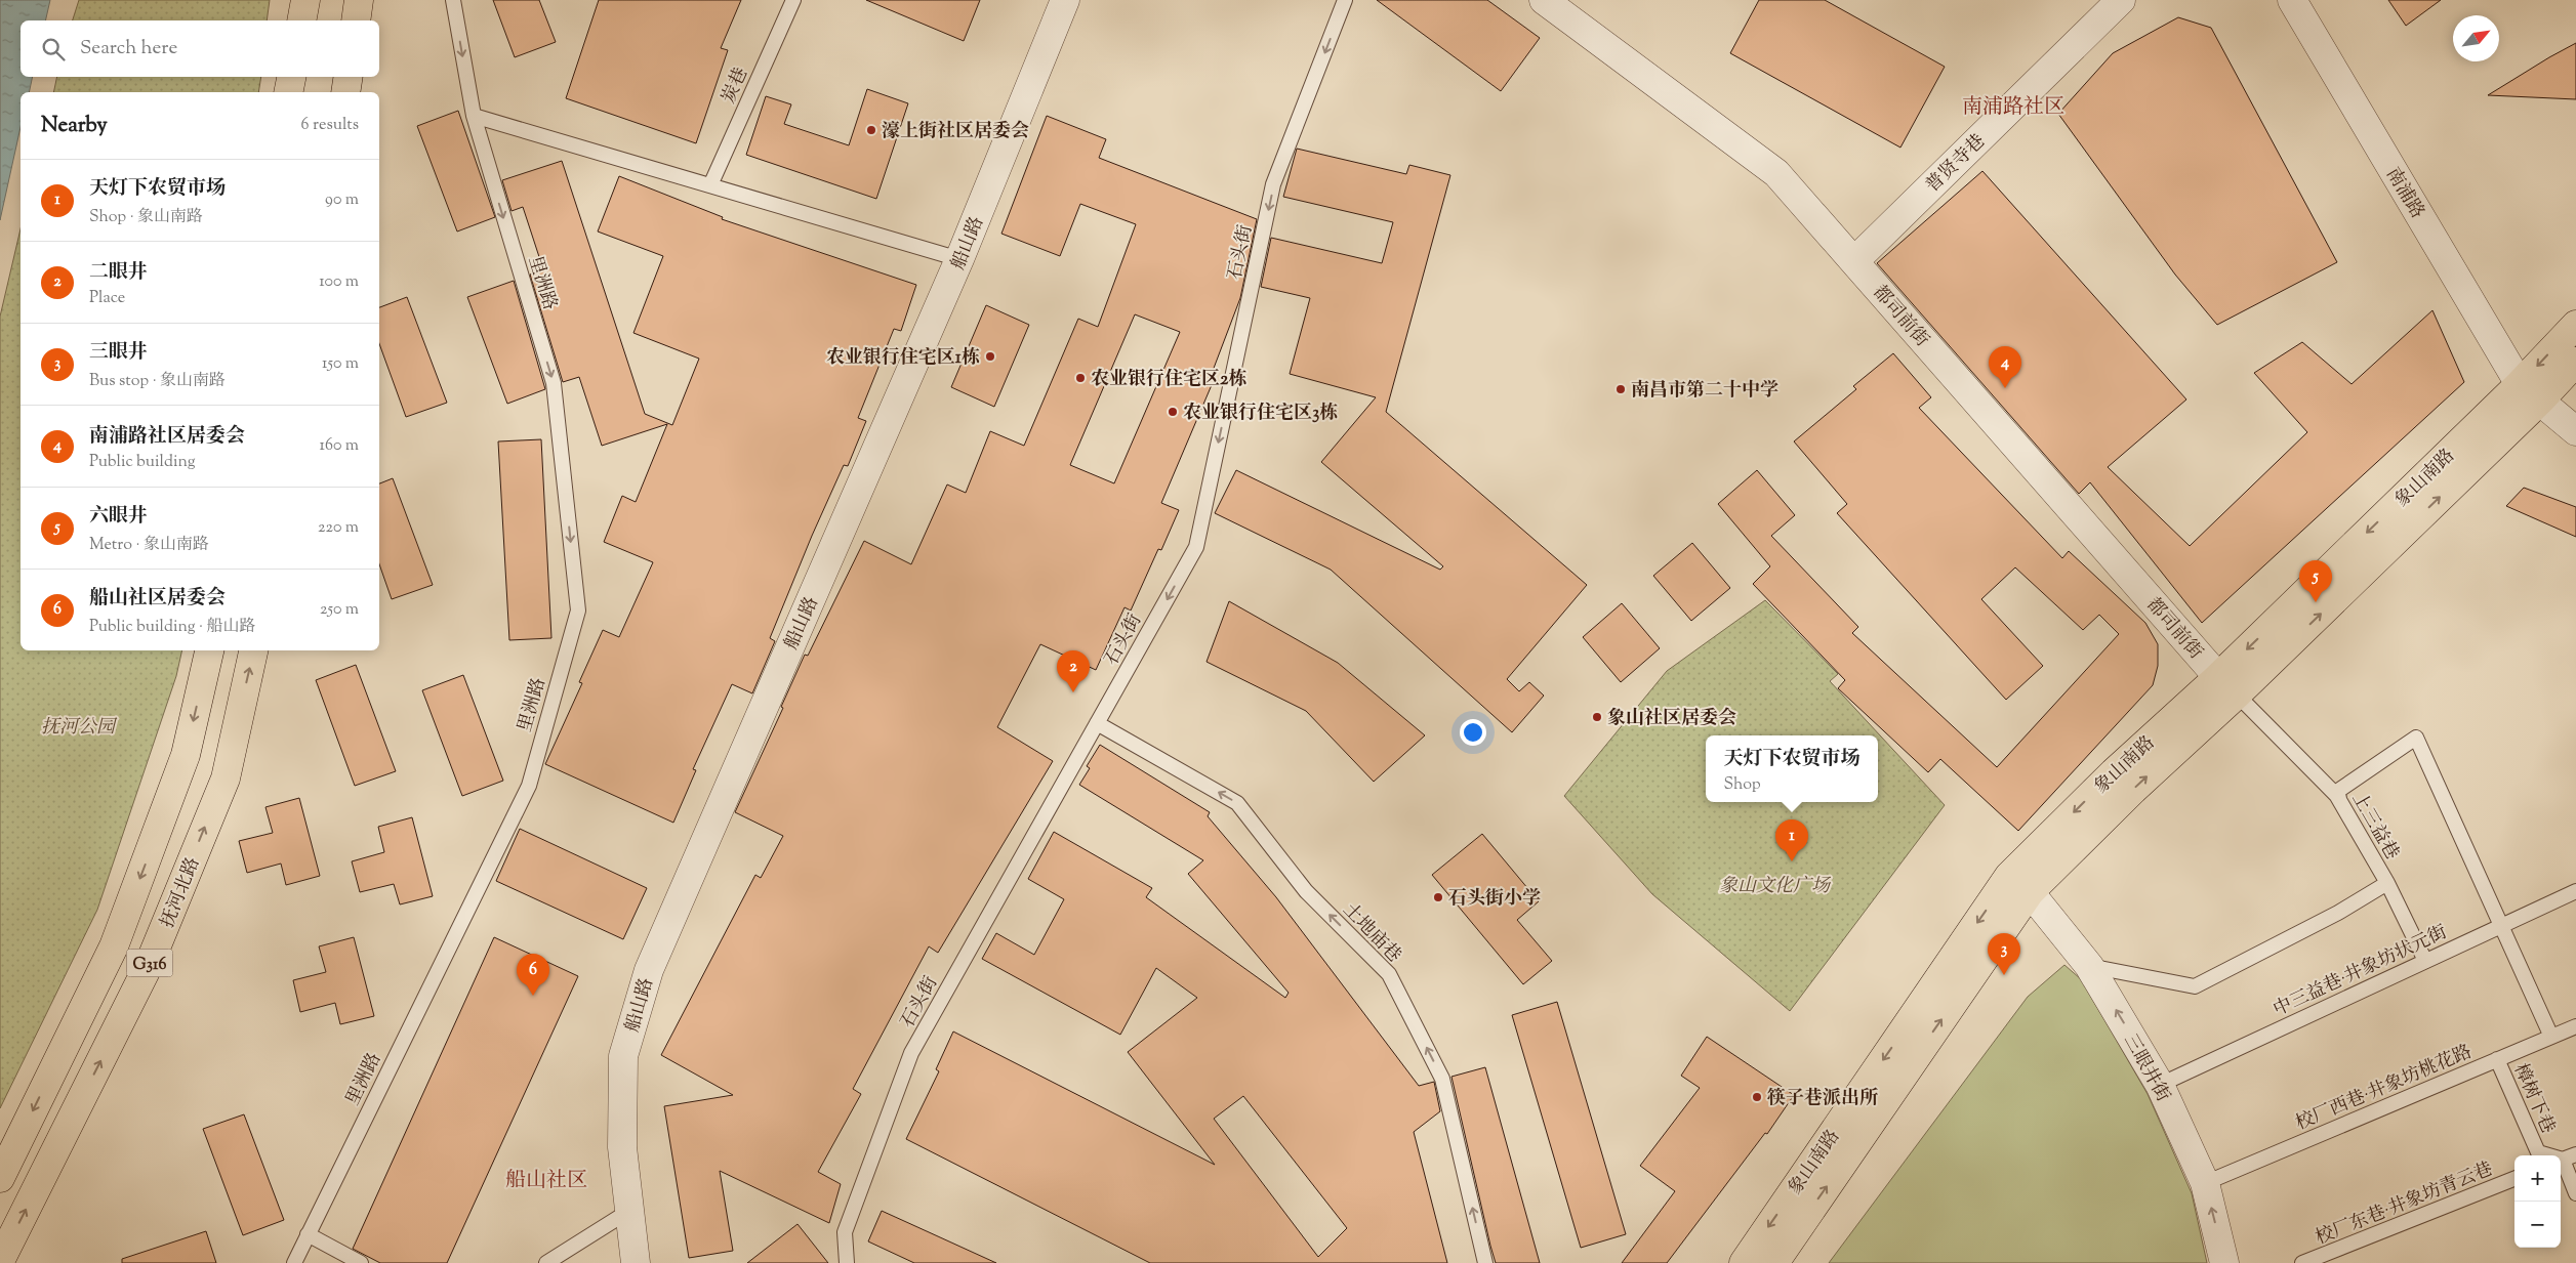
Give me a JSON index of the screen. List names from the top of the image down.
{
  "streets": {
    "main road": ["象山南路", "抚河北路", "G316"],
    "street": [
      "普贤寺巷",
      "南浦路",
      "船山路",
      "都司前街",
      "三眼井街"
    ],
    "lane": [
      "炭巷",
      "石头街",
      "里洲路",
      "上三益巷",
      "土地庙巷",
      "中三益巷·井象坊状元街",
      "校厂西巷·井象坊桃花路",
      "樟树下巷",
      "校厂东巷·井象坊青云巷"
    ]
  },
  "crossings": [
    ["普贤寺巷", "都司前街"],
    ["南浦路", "象山南路"],
    ["石头街", "土地庙巷"],
    ["都司前街", "象山南路"],
    ["象山南路", "三眼井街"],
    ["上三益巷", "中三益巷·井象坊状元街"],
    ["上三益巷", "三眼井街"],
    ["上三益巷", "校厂西巷·井象坊桃花路"],
    ["中三益巷·井象坊状元街", "三眼井街"],
    ["三眼井街", "校厂西巷·井象坊桃花路"],
    ["校厂西巷·井象坊桃花路", "樟树下巷"]
  ],
  "one_way": [
    "石头街",
    "里洲路",
    "土地庙巷",
    "三眼井街"
  ],
  "districts": ["南浦路社区", "船山社区"],
  "parks": ["抚河公园", "象山文化广场"],
  "places": [
    "濠上街社区居委会",
    "农业银行住宅区1栋",
    "农业银行住宅区2栋",
    "南昌市第二十中学",
    "农业银行住宅区3栋",
    "象山社区居委会",
    "石头街小学",
    "筷子巷派出所"
  ],
  "north": "top right",
  "page": {
    "search": "Search here",
    "heading": ["Nearby", "6 results"],
    "list": [
      {
        "mark": "1",
        "name": "天灯下农贸市场",
        "note": "Shop · 象山南路",
        "value": "90 m"
      },
      {
        "mark": "2",
        "name": "二眼井",
        "note": "Place",
        "value": "100 m"
      },
      {
        "mark": "3",
        "name": "三眼井",
        "note": "Bus stop · 象山南路",
        "value": "150 m"
      },
      {
        "mark": "4",
        "name": "南浦路社区居委会",
        "note": "Public building",
        "value": "160 m"
      },
      {
        "mark": "5",
        "name": "六眼井",
        "note": "Metro · 象山南路",
        "value": "220 m"
      },
      {
        "mark": "6",
        "name": "船山社区居委会",
        "note": "Public building · 船山路",
        "value": "250 m"
      }
    ],
    "pins": [
      "4",
      "5",
      "2",
      "1",
      "3",
      "6"
    ],
    "popup": ["天灯下农贸市场", "Shop"],
    "map_buttons": ["+", "−"]
  }
}
